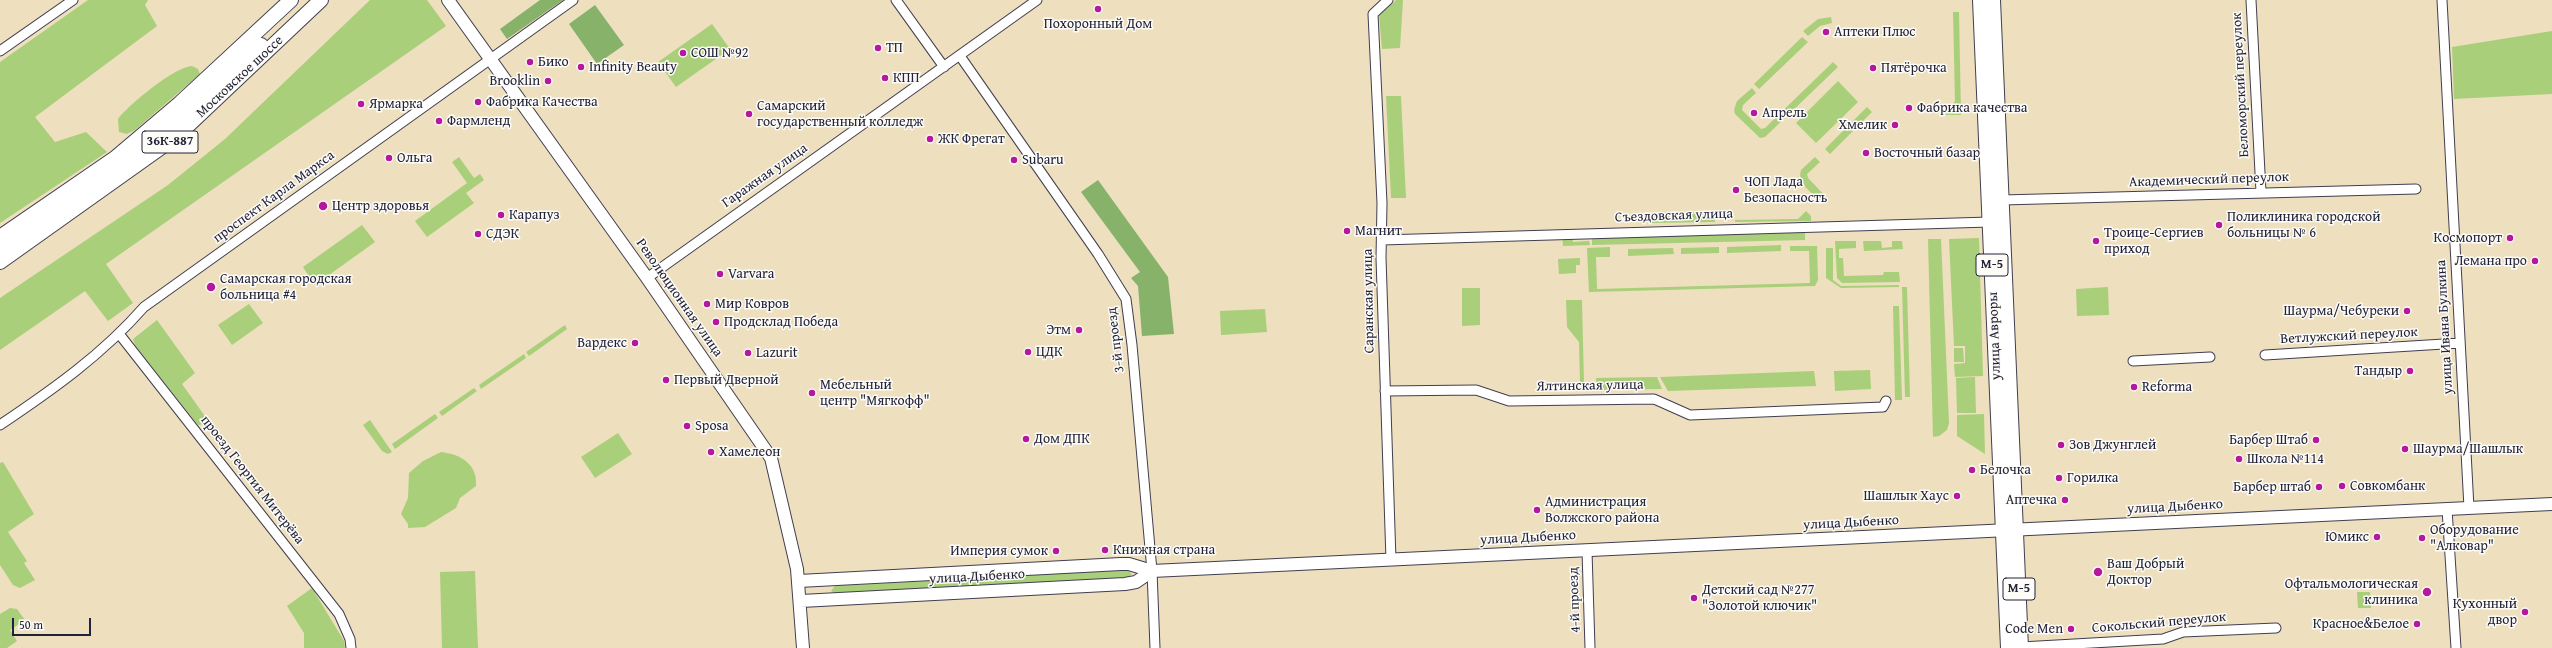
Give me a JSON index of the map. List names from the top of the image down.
{
  "streets": {
    "main road": [
      "Московское шоссе",
      "36К-887",
      "М-5",
      "Революционная улица",
      "улица Авроры",
      "улица Дыбенко"
    ],
    "street": [
      "Беломорский переулок",
      "Гаражная улица",
      "Академический переулок",
      "проспект Карла Маркса",
      "Съездовская улица",
      "Саранская улица",
      "улица Ивана Булкина",
      "Ветлужский переулок",
      "3-й проезд",
      "Ялтинская улица",
      "проезд Георгия Митерёва",
      "4-й проезд",
      "Сокольский переулок"
    ]
  },
  "crossings": [
    ["Беломорский переулок", "Академический переулок"],
    ["Гаражная улица", "Революционная улица"],
    ["Гаражная улица", "3-й проезд"],
    ["Академический переулок", "улица Авроры"],
    ["проспект Карла Маркса", "Революционная улица"],
    ["проспект Карла Маркса", "проезд Георгия Митерёва"],
    ["Съездовская улица", "Саранская улица"],
    ["Съездовская улица", "улица Авроры"],
    ["Революционная улица", "улица Дыбенко"],
    ["Саранская улица", "Ялтинская улица"],
    ["Саранская улица", "улица Дыбенко"],
    ["улица Ивана Булкина", "Ветлужский переулок"],
    ["улица Ивана Булкина", "улица Дыбенко"],
    ["улица Авроры", "улица Дыбенко"],
    ["улица Авроры", "Сокольский переулок"],
    ["3-й проезд", "улица Дыбенко"],
    ["улица Дыбенко", "4-й проезд"]
  ],
  "places": [
    "Похоронный Дом",
    "Аптеки Плюс",
    "ТП",
    "СОШ №92",
    "Бико",
    "Infinity Beauty",
    "Пятёрочка",
    "КПП",
    "Brooklin",
    "Фабрика Качества",
    "Ярмарка",
    "Фабрика качества",
    "Апрель",
    "Самарский государственный колледж",
    "Фармленд",
    "Хмелик",
    "ЖК Фрегат",
    "Восточный базар",
    "Ольга",
    "Subaru",
    "ЧОП Лада Безопасность",
    "Центр здоровья",
    "Карапуз",
    "Поликлиника городской больницы № 6",
    "Магнит",
    "СДЭК",
    "Космопорт",
    "Троице-Сергиев приход",
    "Лемана про",
    "Varvara",
    "Самарская городская больница #4",
    "Мир Ковров",
    "Шаурма/Чебуреки",
    "Продсклад Победа",
    "Этм",
    "Вардекс",
    "ЦДК",
    "Lazurit",
    "Тандыр",
    "Первый Дверной",
    "Reforma",
    "Мебельный центр \"Мягкофф\"",
    "Sposa",
    "Дом ДПК",
    "Барбер Штаб",
    "Зов Джунглей",
    "Шаурма/Шашлык",
    "Хамелеон",
    "Школа №114",
    "Белочка",
    "Горилка",
    "Совкомбанк",
    "Барбер штаб",
    "Шашлык Хаус",
    "Аптечка",
    "Администрация Волжского района",
    "Юмикс",
    "Оборудование \"Алковар\"",
    "Книжная страна",
    "Империя сумок",
    "Ваш Добрый Доктор",
    "Офтальмологическая клиника",
    "Детский сад №277 \"Золотой ключик\"",
    "Кухонный двор",
    "Красное&Белое",
    "Code Men"
  ],
  "scale_bar": "50 m"
}
